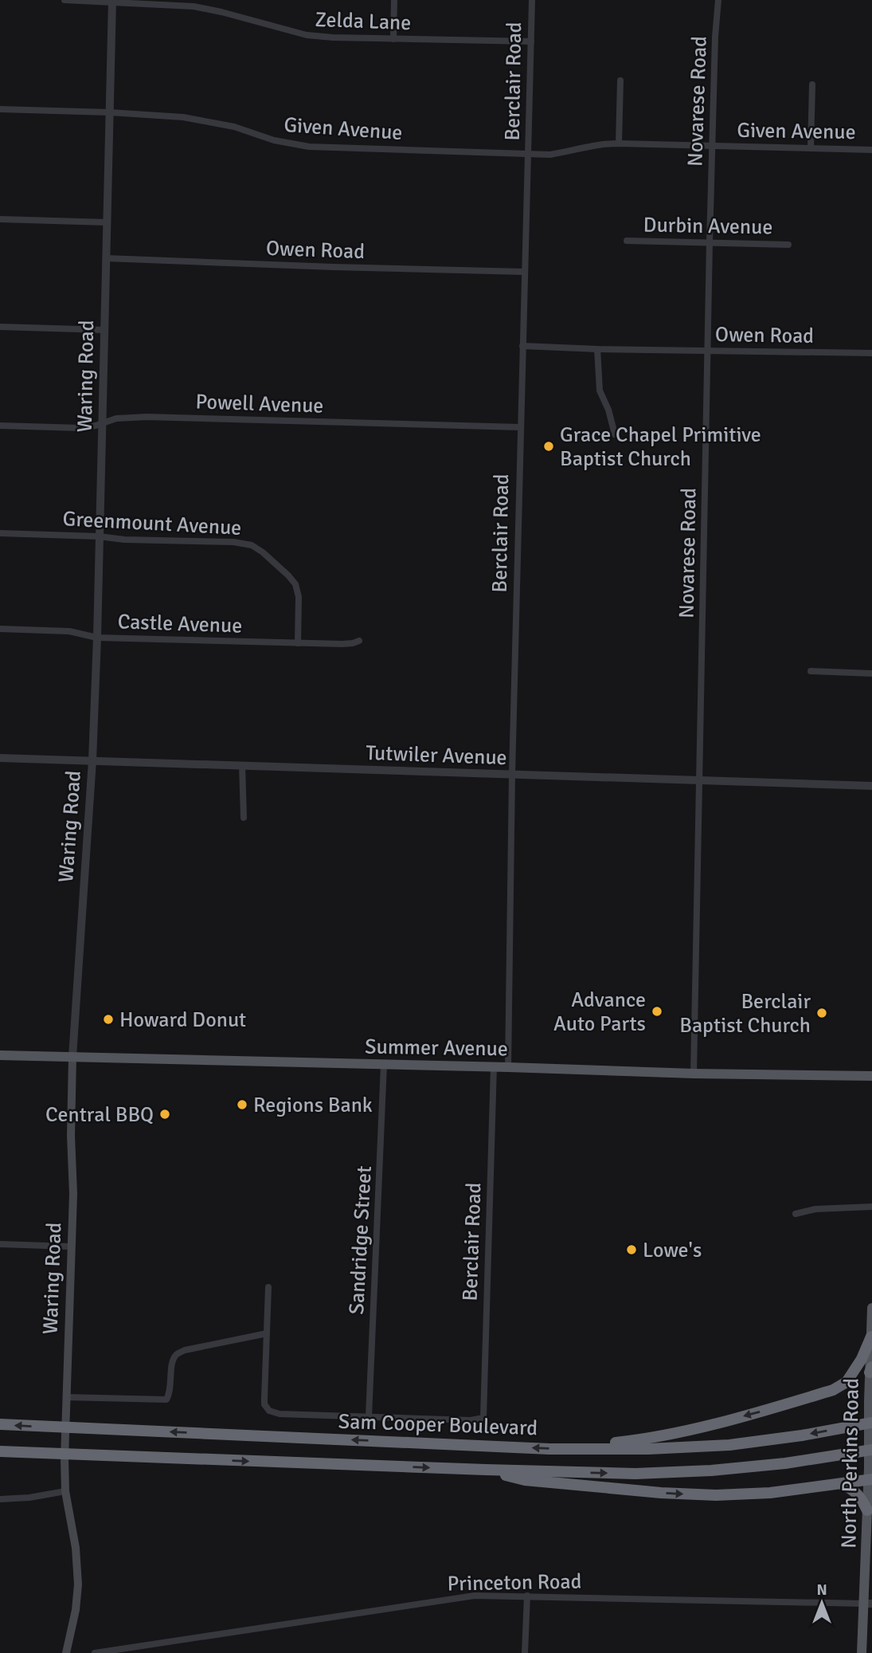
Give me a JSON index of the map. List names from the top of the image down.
{
  "streets": {
    "highway": ["Sam Cooper Boulevard"],
    "main road": ["Waring Road", "Summer Avenue", "North Perkins Road"],
    "street": [
      "Zelda Lane",
      "Berclair Road",
      "Novarese Road",
      "Given Avenue",
      "Durbin Avenue",
      "Owen Road",
      "Powell Avenue",
      "Greenmount Avenue",
      "Castle Avenue",
      "Tutwiler Avenue",
      "Sandridge Street",
      "Princeton Road"
    ]
  },
  "crossings": [
    ["Zelda Lane", "Berclair Road"],
    ["Zelda Lane", "Waring Road"],
    ["Berclair Road", "Given Avenue"],
    ["Berclair Road", "Owen Road"],
    ["Berclair Road", "Powell Avenue"],
    ["Berclair Road", "Tutwiler Avenue"],
    ["Berclair Road", "Summer Avenue"],
    ["Berclair Road", "Sandridge Street"],
    ["Novarese Road", "Given Avenue"],
    ["Novarese Road", "Durbin Avenue"],
    ["Novarese Road", "Owen Road"],
    ["Novarese Road", "Tutwiler Avenue"],
    ["Novarese Road", "Summer Avenue"],
    ["Given Avenue", "Waring Road"],
    ["Owen Road", "Waring Road"],
    ["Waring Road", "Powell Avenue"],
    ["Waring Road", "Greenmount Avenue"],
    ["Waring Road", "Castle Avenue"],
    ["Waring Road", "Tutwiler Avenue"],
    ["Waring Road", "Summer Avenue"],
    ["Greenmount Avenue", "Castle Avenue"],
    ["Summer Avenue", "Sandridge Street"],
    ["North Perkins Road", "Princeton Road"]
  ],
  "places": [
    "Grace Chapel Primitive Baptist Church",
    "Advance Auto Parts",
    "Berclair Baptist Church",
    "Howard Donut",
    "Regions Bank",
    "Central BBQ",
    "Lowe's"
  ],
  "north": "top"
}
